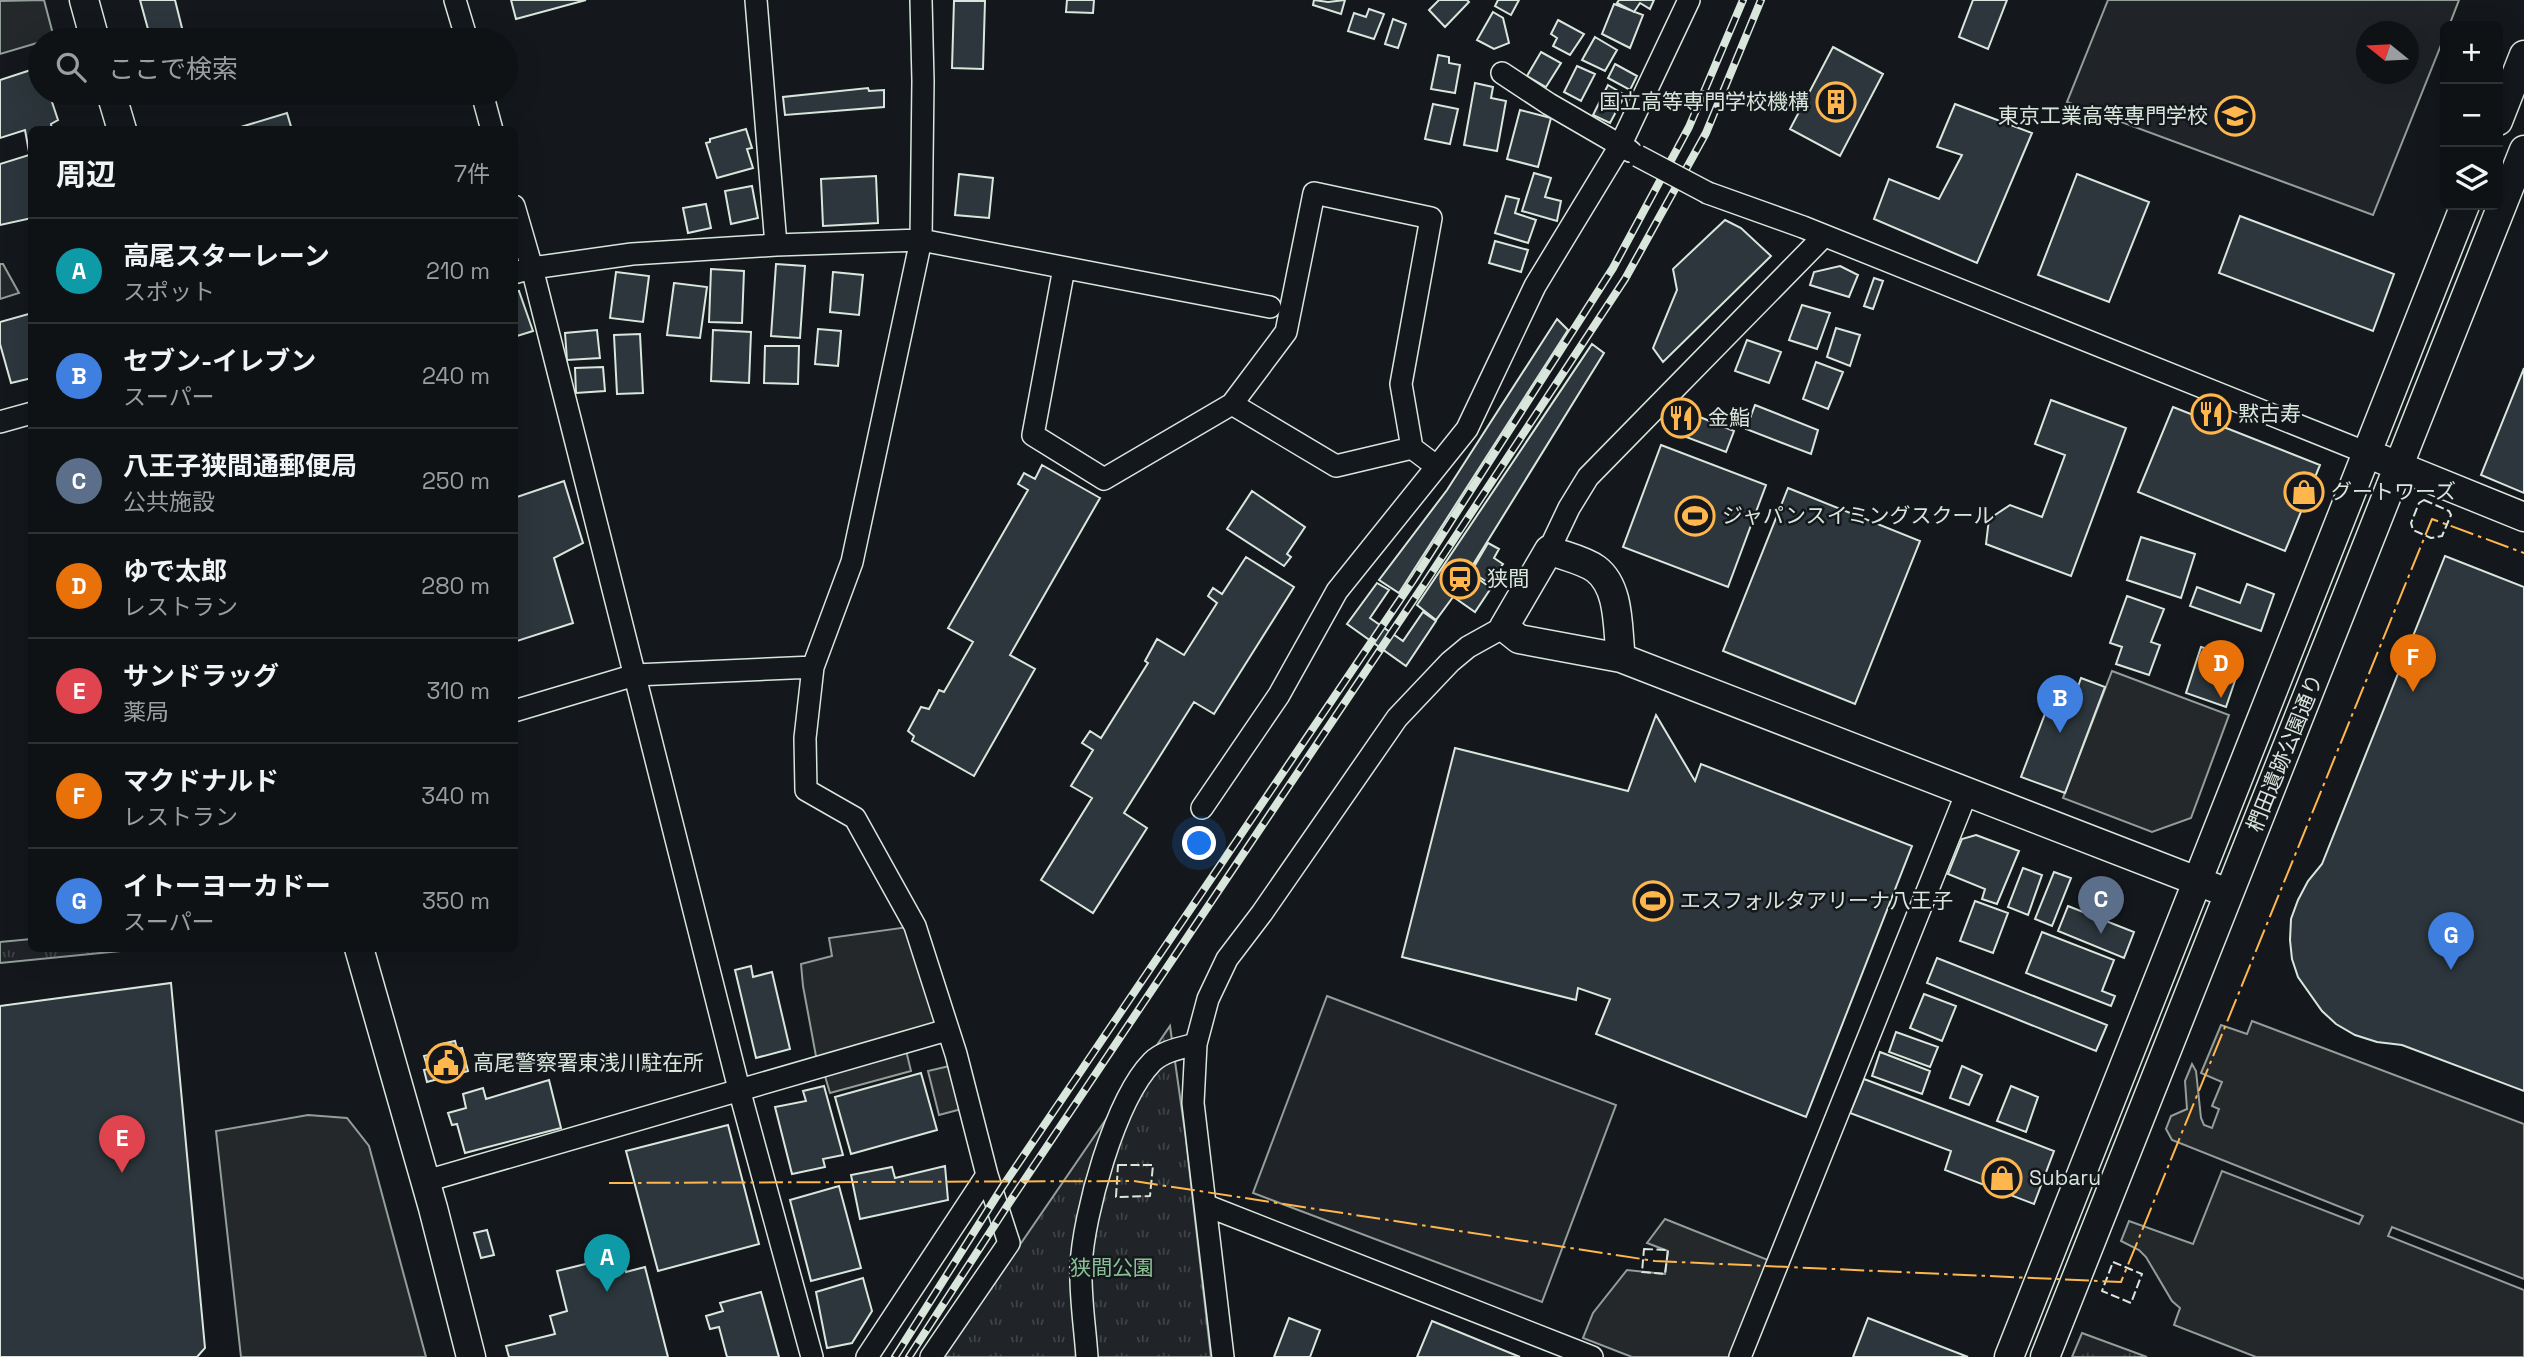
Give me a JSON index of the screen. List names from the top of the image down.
{
  "streets": {
    "street": ["椚田遺跡公園通り"]
  },
  "parks": ["狭間公園"],
  "places": {
    "building": ["国立高等専門学校機構"],
    "school or university": ["東京工業高等専門学校"],
    "restaurant": ["黙古寿", "金鮨"],
    "shop": ["グートワーズ", "Subaru"],
    "sports": ["ジャパンスイミングスクール", "エスフォルタアリーナ八王子"],
    "station": ["狭間"],
    "public building": ["高尾警察署東浅川駐在所"]
  },
  "north": "left",
  "page": {
    "map_buttons": ["+", "−"],
    "search": "ここで検索",
    "heading": ["周辺", "7件"],
    "list": [
      {
        "mark": "A",
        "name": "高尾スターレーン",
        "note": "スポット",
        "value": "210 m"
      },
      {
        "mark": "B",
        "name": "セブン-イレブン",
        "note": "スーパー",
        "value": "240 m"
      },
      {
        "mark": "C",
        "name": "八王子狭間通郵便局",
        "note": "公共施設",
        "value": "250 m"
      },
      {
        "mark": "D",
        "name": "ゆで太郎",
        "note": "レストラン",
        "value": "280 m"
      },
      {
        "mark": "E",
        "name": "サンドラッグ",
        "note": "薬局",
        "value": "310 m"
      },
      {
        "mark": "F",
        "name": "マクドナルド",
        "note": "レストラン",
        "value": "340 m"
      },
      {
        "mark": "G",
        "name": "イトーヨーカドー",
        "note": "スーパー",
        "value": "350 m"
      }
    ],
    "pins": [
      "F",
      "D",
      "B",
      "C",
      "G",
      "E",
      "A"
    ]
  }
}
